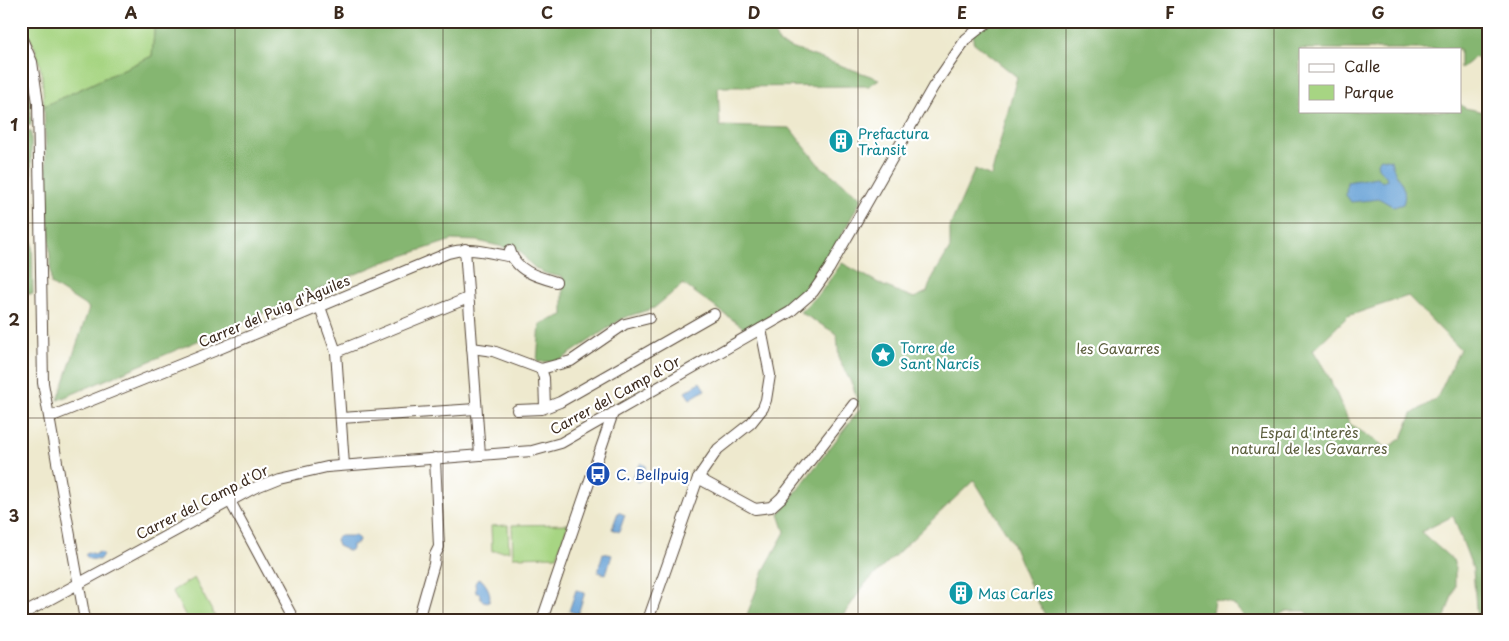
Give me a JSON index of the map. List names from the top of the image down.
{
  "streets": {
    "street": ["Carrer del Puig d'Àguiles", "Carrer del Camp d'Or"]
  },
  "parks": ["les Gavarres", "Espai d'interès natural de les Gavarres"],
  "places": {
    "building": ["Prefactura Trànsit", "Mas Carles"],
    "place": ["Torre de Sant Narcís"],
    "bus stop": ["C. Bellpuig"]
  },
  "legend": ["Calle", "Parque"],
  "grid": {
    "columns": [
      "A",
      "B",
      "C",
      "D",
      "E",
      "F",
      "G"
    ],
    "rows": ["1", "2", "3"]
  }
}
